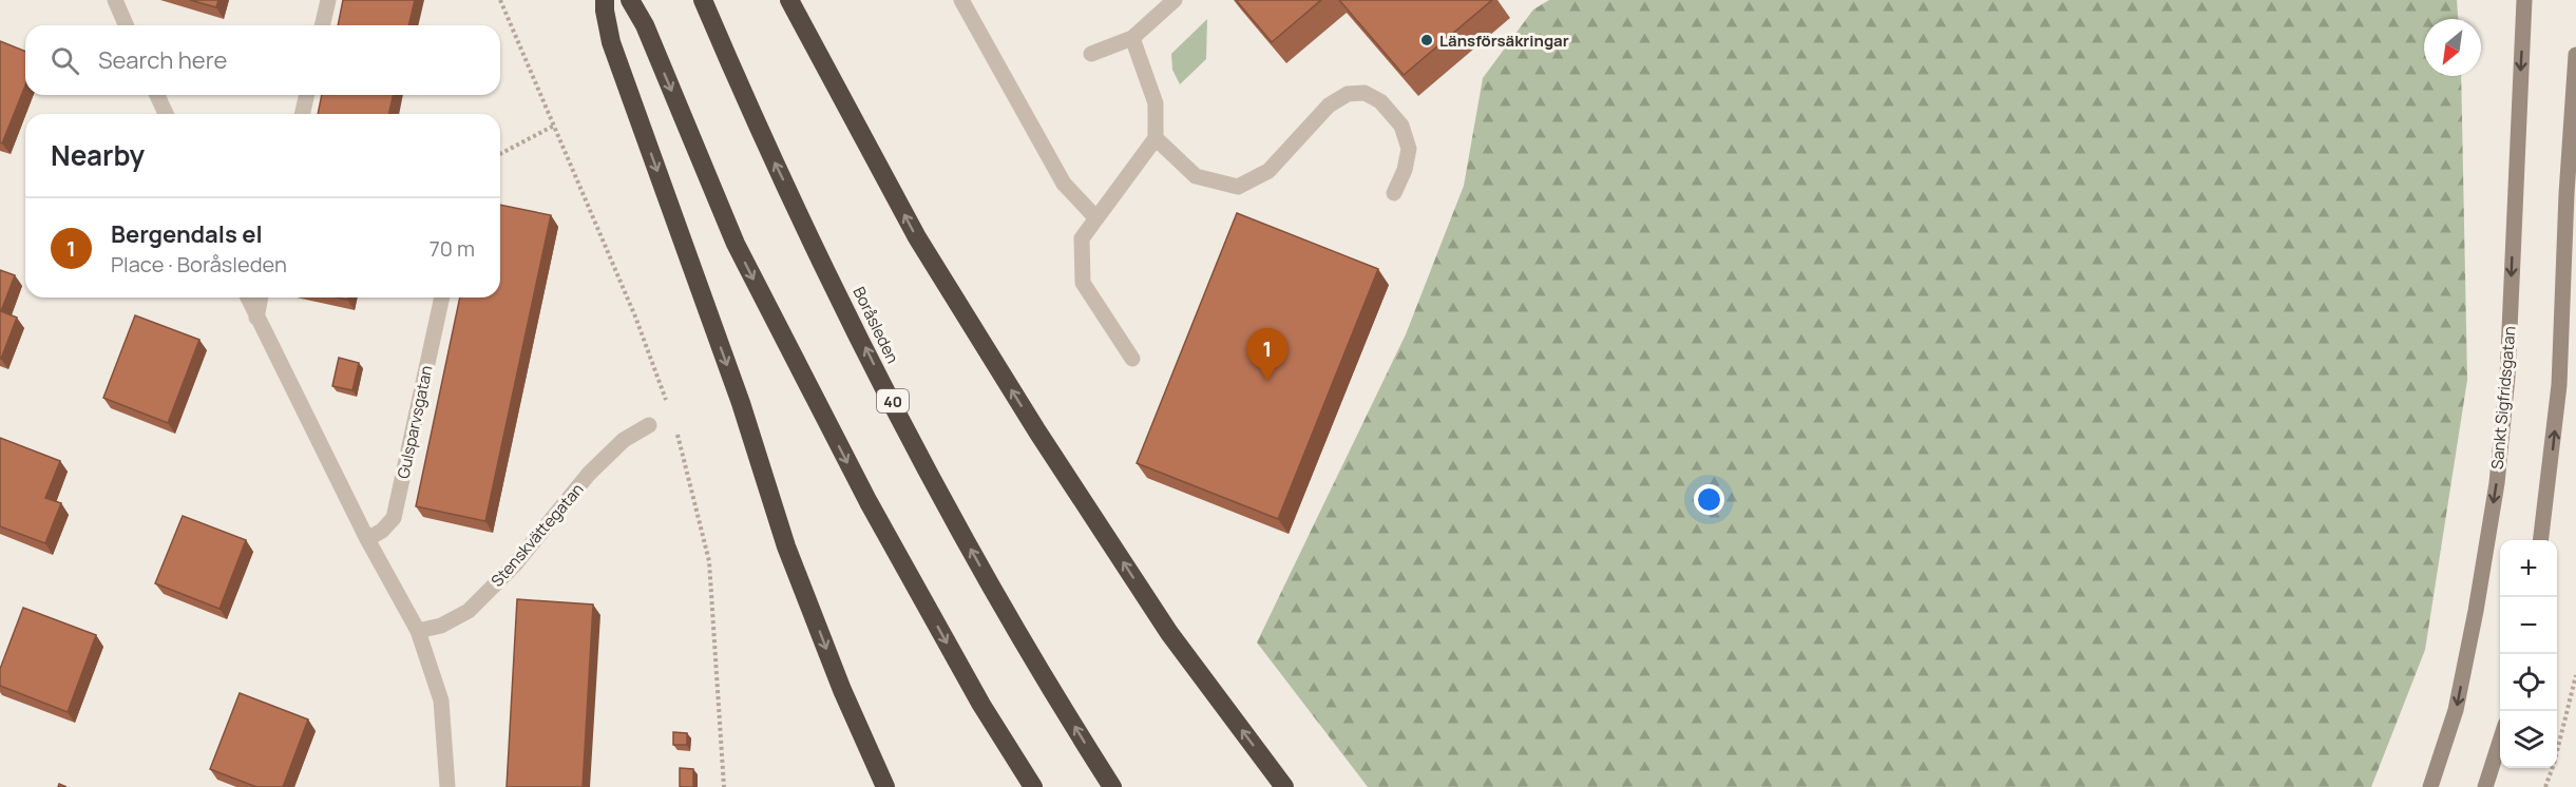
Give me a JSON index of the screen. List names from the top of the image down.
{
  "streets": {
    "highway": ["Boråsleden", "40"],
    "main road": ["Sankt Sigfridsgatan"],
    "street": ["Gulsparvsgatan", "Stenskvättegatan"]
  },
  "places": ["Länsförsäkringar"],
  "north": "bottom left",
  "page": {
    "search": "Search here",
    "heading": "Nearby",
    "list": [
      {
        "mark": "1",
        "name": "Bergendals el",
        "note": "Place · Boråsleden",
        "value": "70 m"
      }
    ],
    "pins": "1",
    "map_buttons": ["+", "−"]
  }
}
